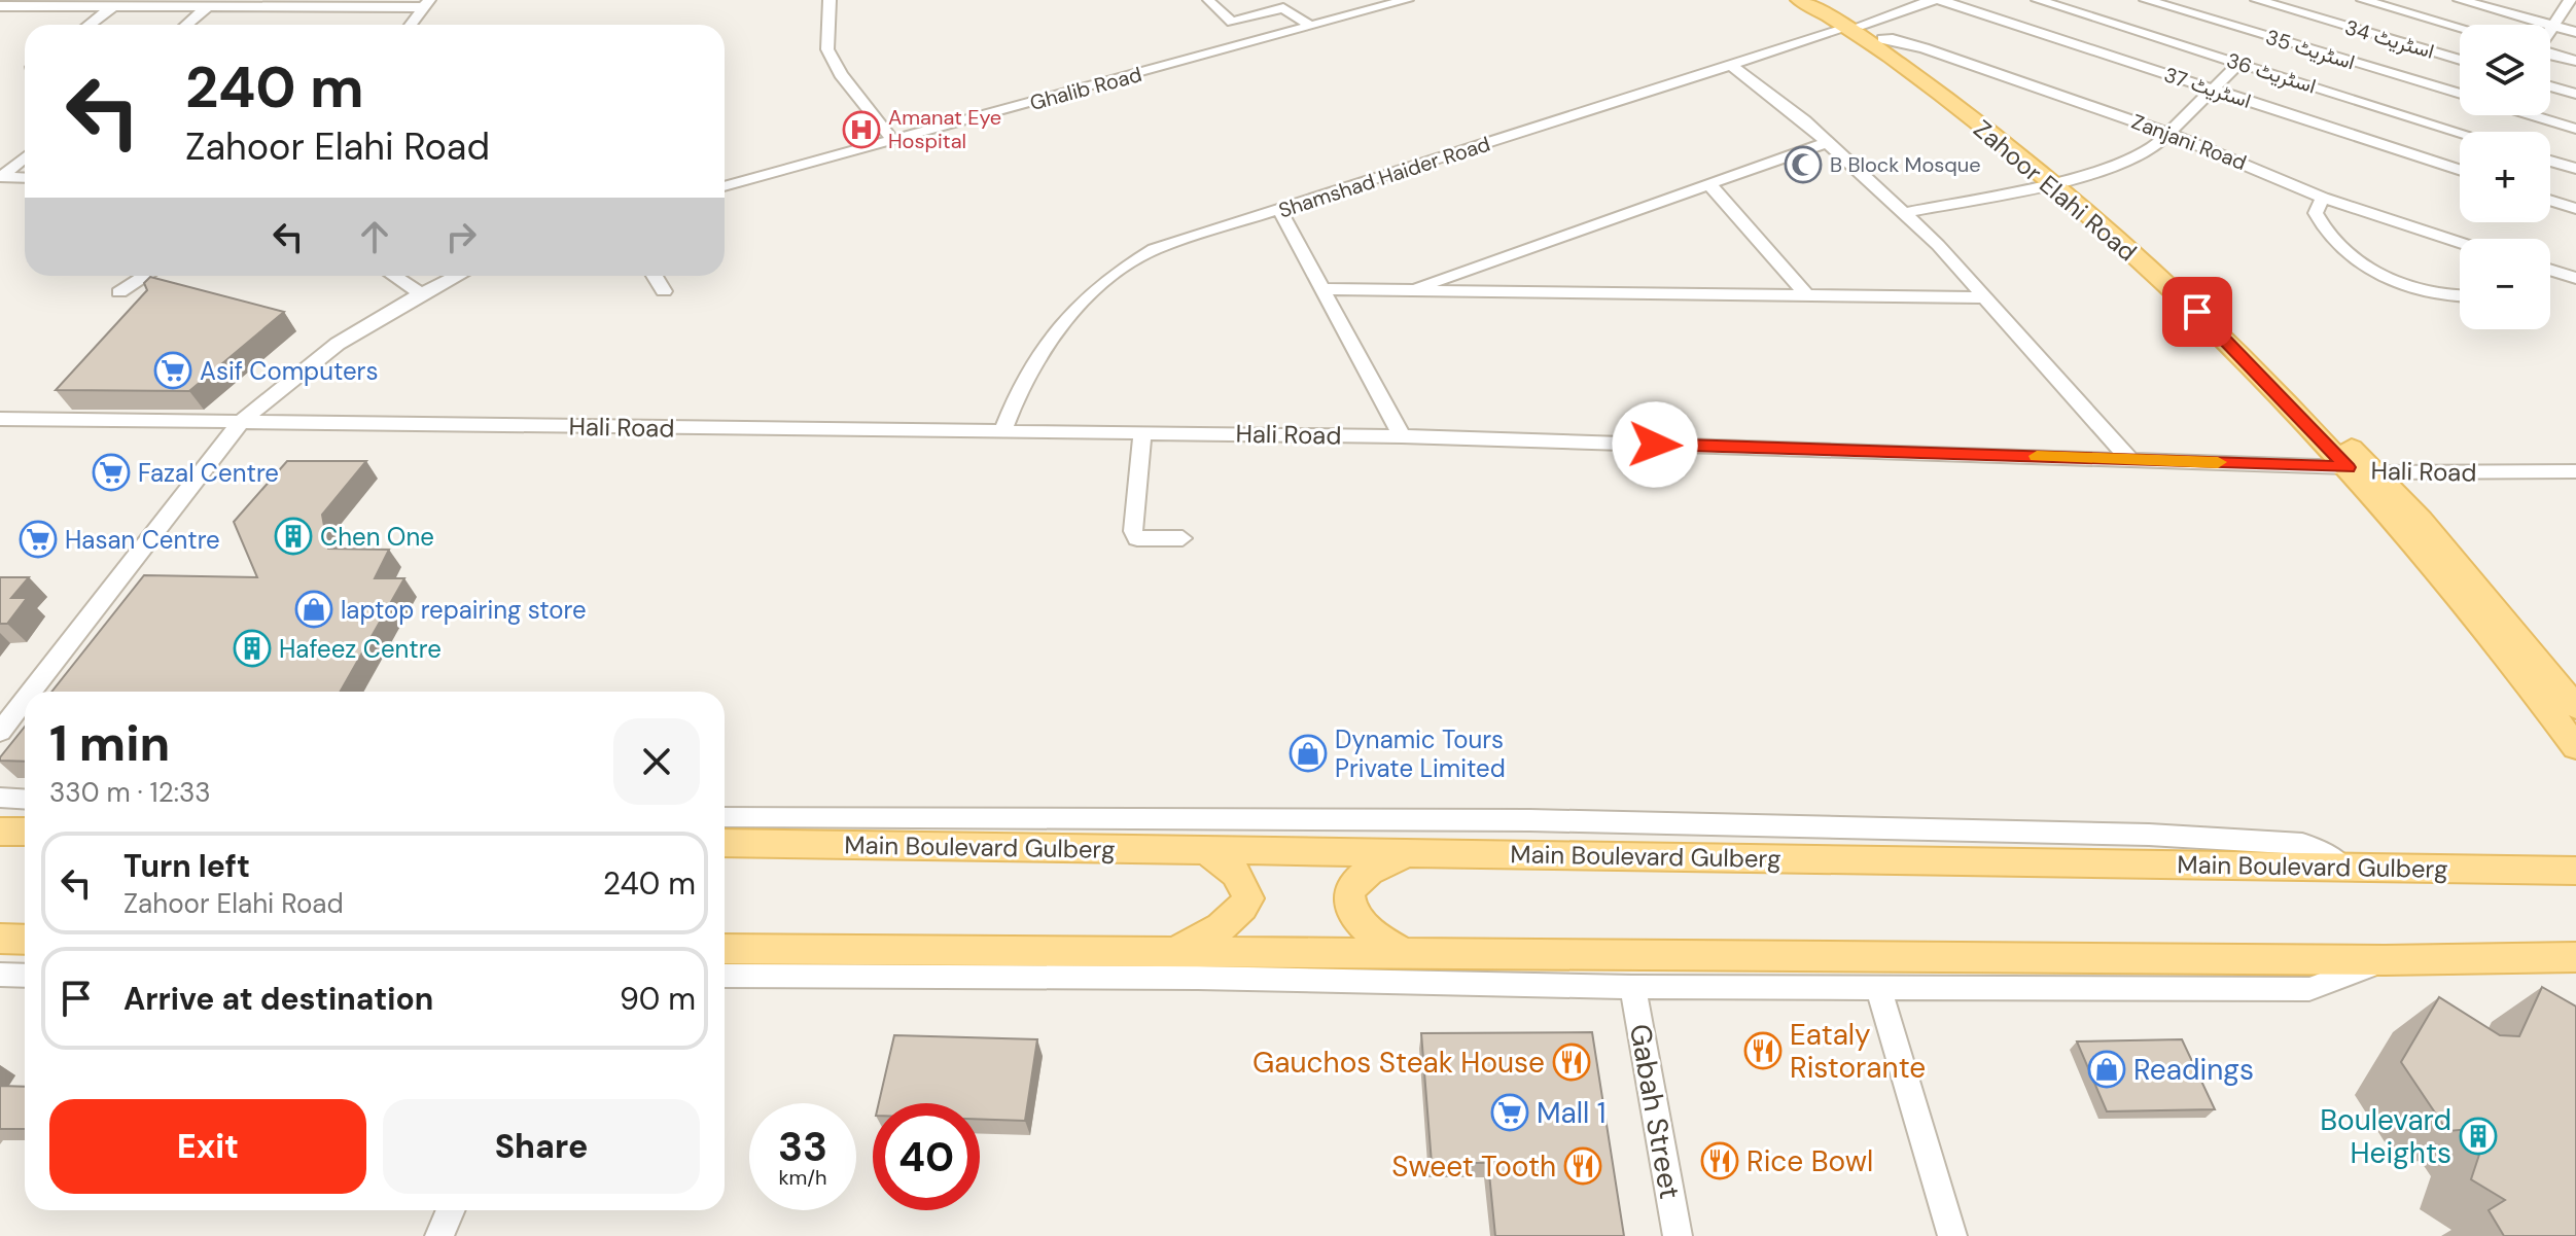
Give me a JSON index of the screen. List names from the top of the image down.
{
  "streets": {
    "main road": ["Zahoor Elahi Road", "Main Boulevard Gulberg"],
    "street": [
      "اسٹریٹ 34",
      "اسٹریٹ 35",
      "اسٹریٹ 36",
      "اسٹریٹ 37",
      "Ghalib Road",
      "Zanjani Road",
      "Shamshad Haider Road",
      "Hali Road",
      "Gabah Street"
    ]
  },
  "crossings": [
    ["اسٹریٹ 34", "اسٹریٹ 35"],
    ["Zanjani Road", "Zahoor Elahi Road"],
    ["Shamshad Haider Road", "Zahoor Elahi Road"],
    ["Shamshad Haider Road", "Hali Road"],
    ["Zahoor Elahi Road", "Hali Road"]
  ],
  "places": {
    "hospital": ["Amanat Eye Hospital"],
    "mosque": ["B Block Mosque"],
    "supermarket": [
      "Asif Computers",
      "Fazal Centre",
      "Hasan Centre",
      "Mall 1"
    ],
    "building": ["Chen One", "Hafeez Centre", "Boulevard Heights"],
    "shop": ["laptop repairing store", "Dynamic Tours Private Limited", "Readings"],
    "restaurant": [
      "Eataly Ristorante",
      "Gauchos Steak House",
      "Rice Bowl",
      "Sweet Tooth"
    ]
  },
  "page": {
    "map_buttons": ["+", "−"],
    "turn": ["240 m", "Zahoor Elahi Road"],
    "heading": ["1 min", "330 m · 12:33"],
    "list": [
      {
        "name": "Turn left",
        "note": "Zahoor Elahi Road",
        "value": "240 m"
      },
      {
        "name": "Arrive at destination",
        "value": "90 m"
      }
    ],
    "buttons": ["Exit", "Share"],
    "speed": "33 km/h",
    "limit": "40"
  }
}
